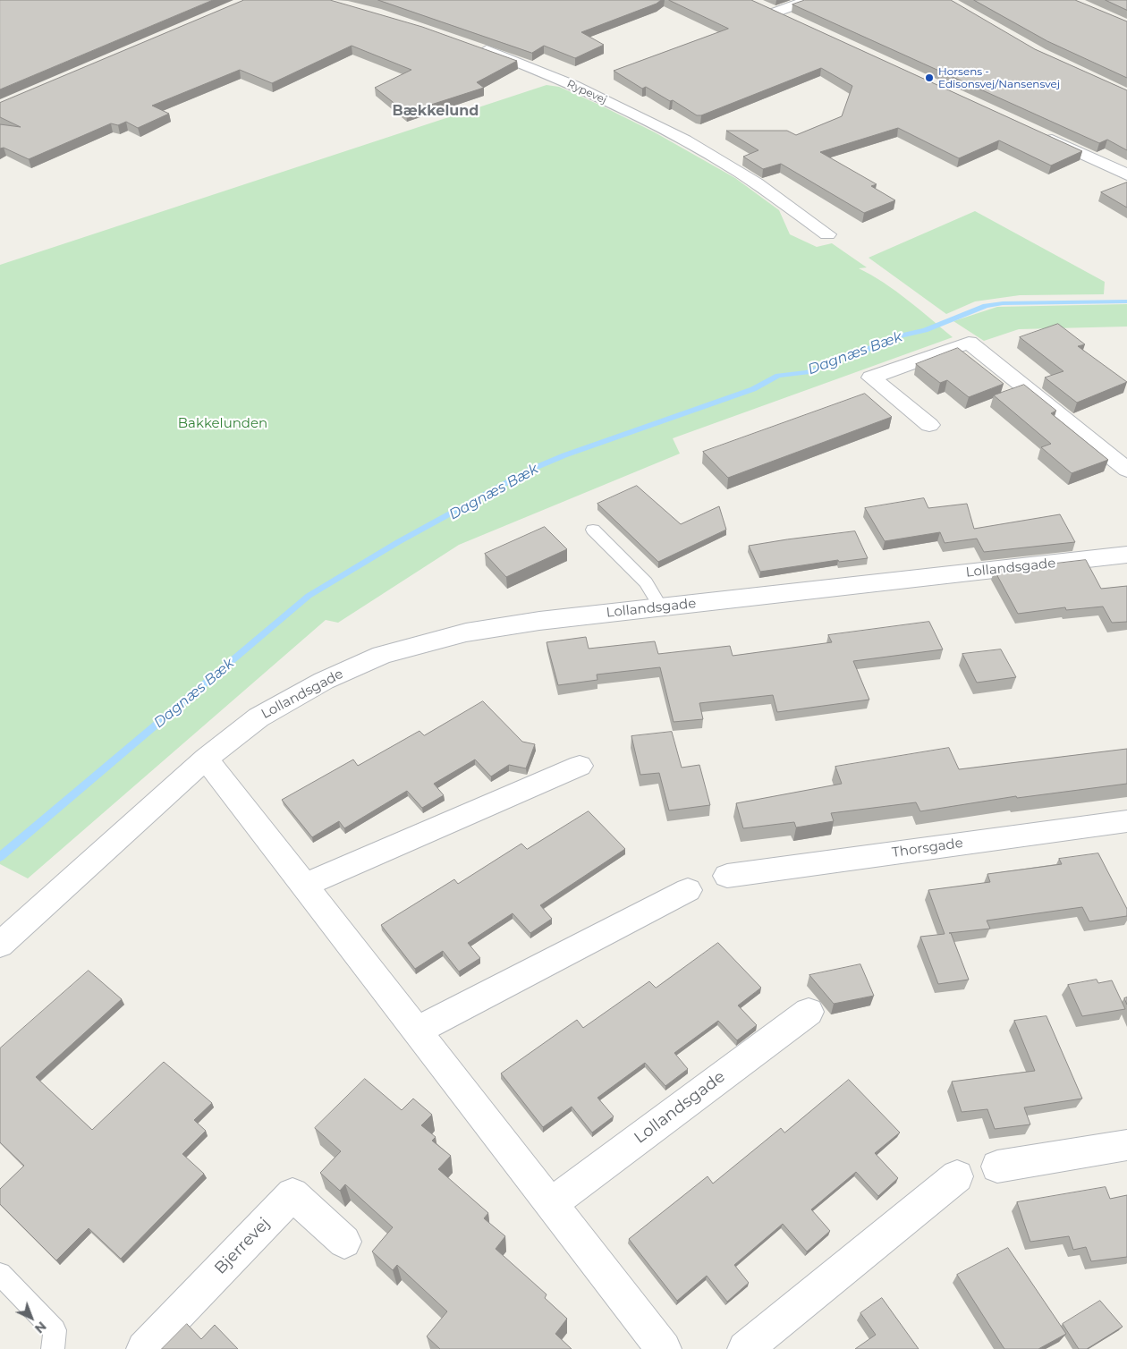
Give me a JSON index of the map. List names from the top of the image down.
{
  "streets": {
    "street": [
      "Rypevej",
      "Lollandsgade",
      "Thorsgade",
      "Bjerrevej"
    ]
  },
  "districts": ["Bækkelund"],
  "water": ["Dagnæs Bæk"],
  "parks": ["Bakkelunden"],
  "places": ["Horsens - Edisonsvej/Nansensvej"],
  "north": "bottom right"
}
